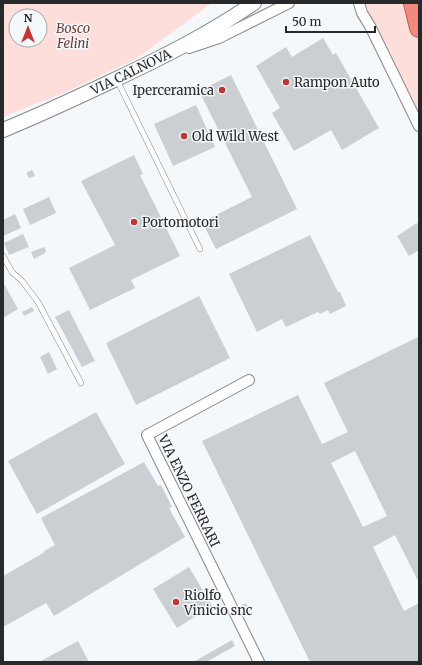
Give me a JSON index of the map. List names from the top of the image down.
{
  "streets": {
    "main road": ["VIA CALNOVA"],
    "street": ["VIA ENZO FERRARI"]
  },
  "parks": ["Bosco Felini"],
  "places": [
    "Rampon Auto",
    "Iperceramica",
    "Old Wild West",
    "Portomotori",
    "Riolfo Vinicio snc"
  ],
  "scale_bar": "50 m",
  "north": "top"
}
